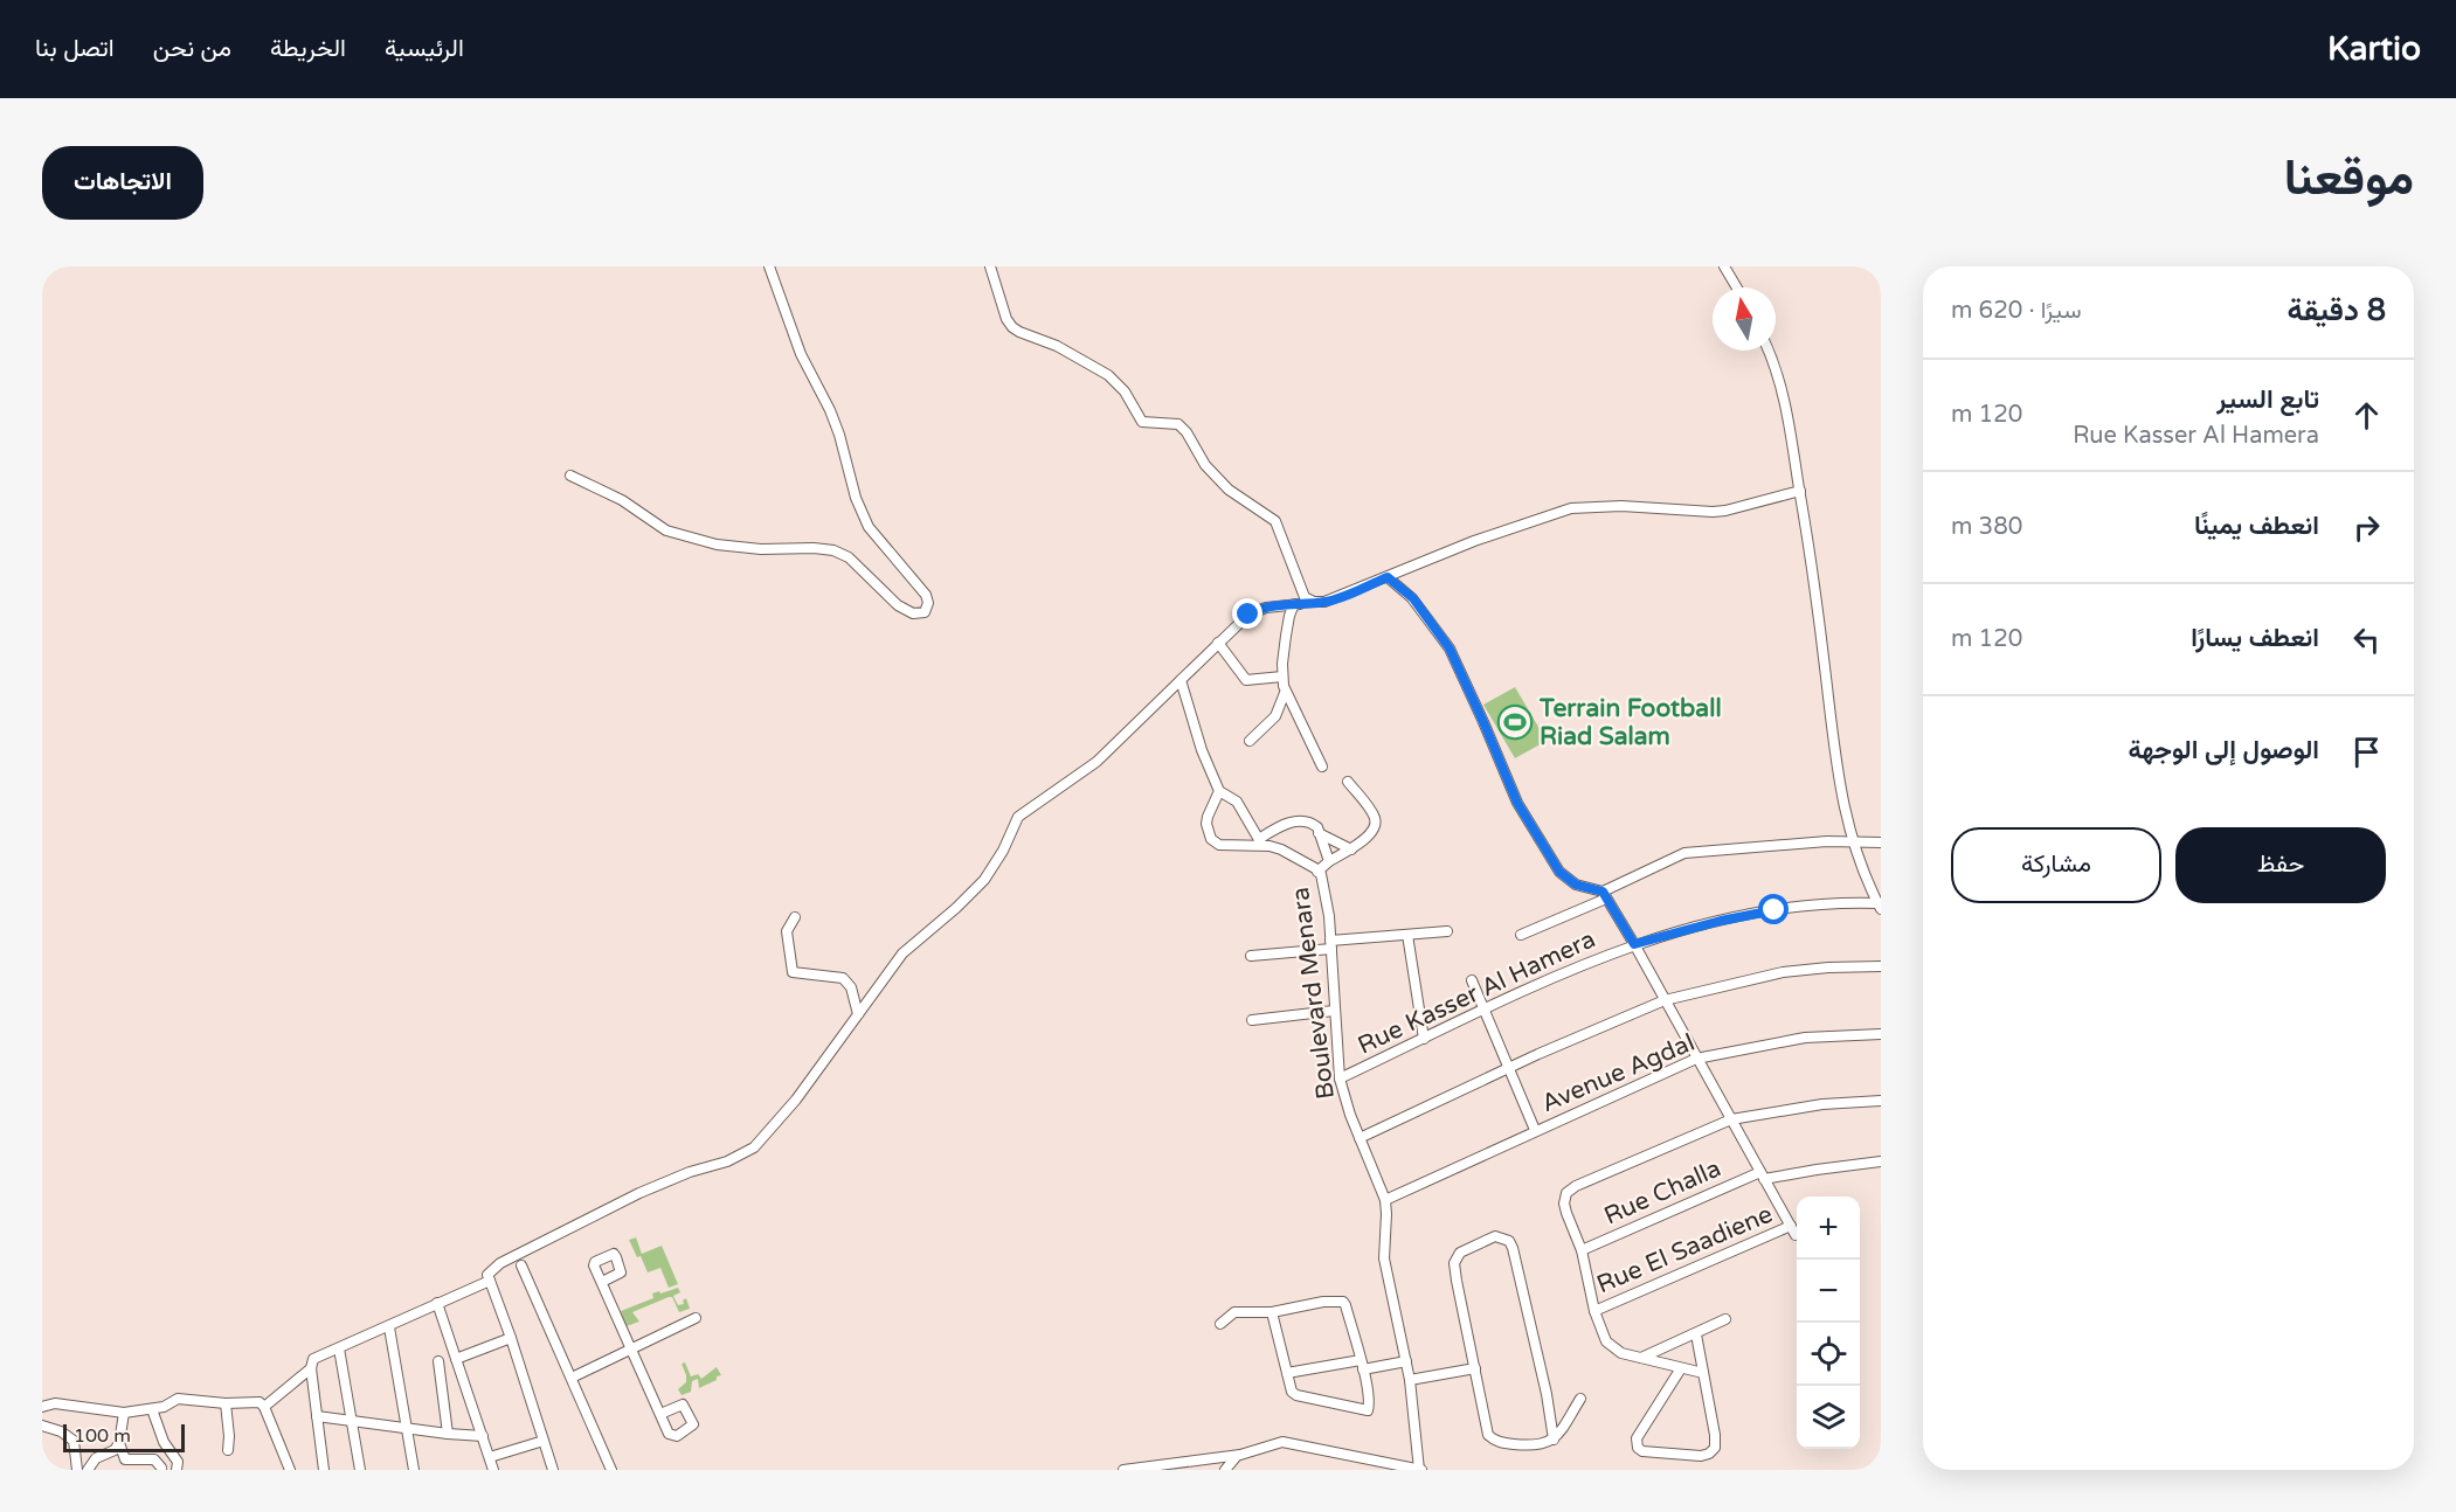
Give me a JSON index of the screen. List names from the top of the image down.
{
  "streets": {
    "street": [
      "Rue Kasser Al Hamera",
      "Boulevard Menara",
      "Avenue Agdal",
      "Rue Challa",
      "Rue El Saadiene"
    ]
  },
  "crossings": [
    ["Rue Kasser Al Hamera", "Boulevard Menara"],
    ["Boulevard Menara", "Avenue Agdal"],
    ["Rue Challa", "Rue El Saadiene"]
  ],
  "places": {
    "sports": ["Terrain Football Riad Salam"]
  },
  "scale_bar": "100 m",
  "north": "top",
  "page": {
    "header": "Kartio",
    "nav": [
      "الرئيسية",
      "الخريطة",
      "من نحن",
      "اتصل بنا"
    ],
    "title": "موقعنا",
    "buttons": [
      "الاتجاهات",
      ["حفظ", "مشاركة"]
    ],
    "heading": ["8 دقيقة", "سيرًا · 620 m"],
    "list": [
      ["تابع السير", "Rue Kasser Al Hamera", "120 m"],
      ["انعطف يمينًا", "380 m"],
      ["انعطف يسارًا", "120 m"],
      "الوصول إلى الوجهة"
    ],
    "map_buttons": ["+", "−"],
    "scale": "100 m"
  }
}
